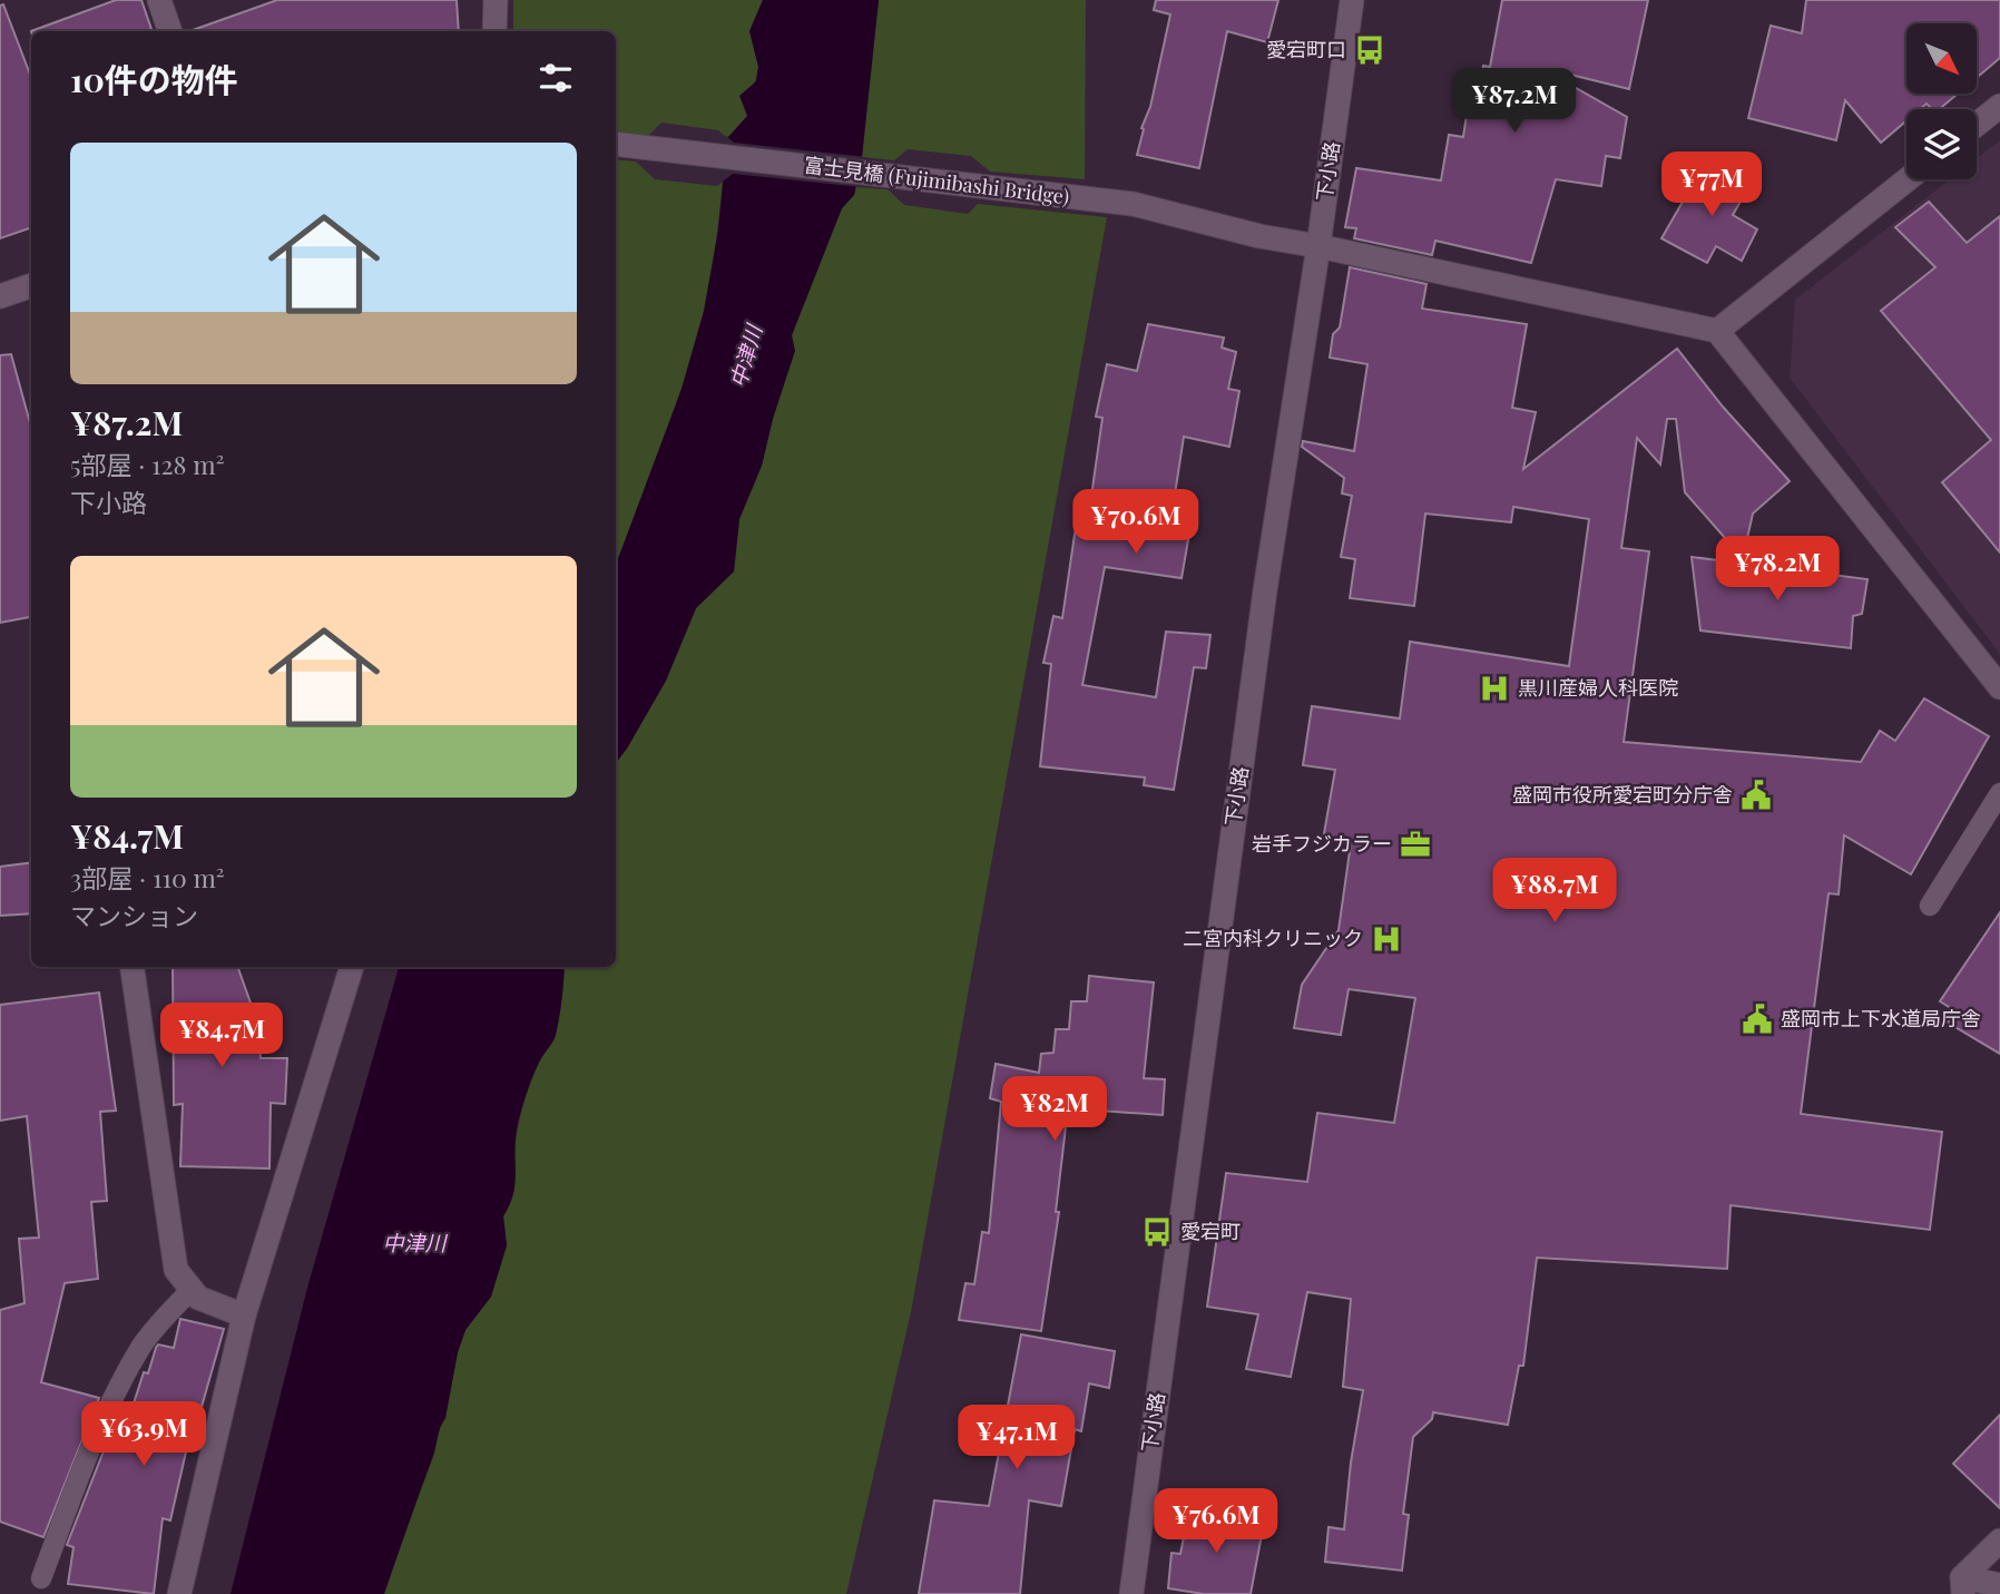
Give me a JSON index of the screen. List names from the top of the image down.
{
  "streets": {
    "street": ["下小路", "富士見橋 (Fujimibashi Bridge)"]
  },
  "crossings": [
    ["下小路", "富士見橋 (Fujimibashi Bridge)"]
  ],
  "water": ["中津川"],
  "places": {
    "bus stop": ["愛宕町口", "愛宕町"],
    "hospital": ["黒川産婦人科医院", "二宮内科クリニック"],
    "public building": ["盛岡市役所愛宕町分庁舎", "盛岡市上下水道局庁舎"],
    "office": ["岩手フジカラー"]
  },
  "north": "bottom right",
  "page": {
    "heading": "10件の物件",
    "price": [
      "¥87.2M",
      "¥77M",
      "¥70.6M",
      "¥78.2M",
      "¥88.7M",
      "¥84.7M",
      "¥82M",
      "¥63.9M",
      "¥47.1M",
      "¥76.6M"
    ],
    "list": [
      {
        "name": "¥87.2M",
        "note": "5部屋 · 128 m² · 下小路"
      },
      {
        "name": "¥84.7M",
        "note": "3部屋 · 110 m² · マンション"
      }
    ]
  }
}
